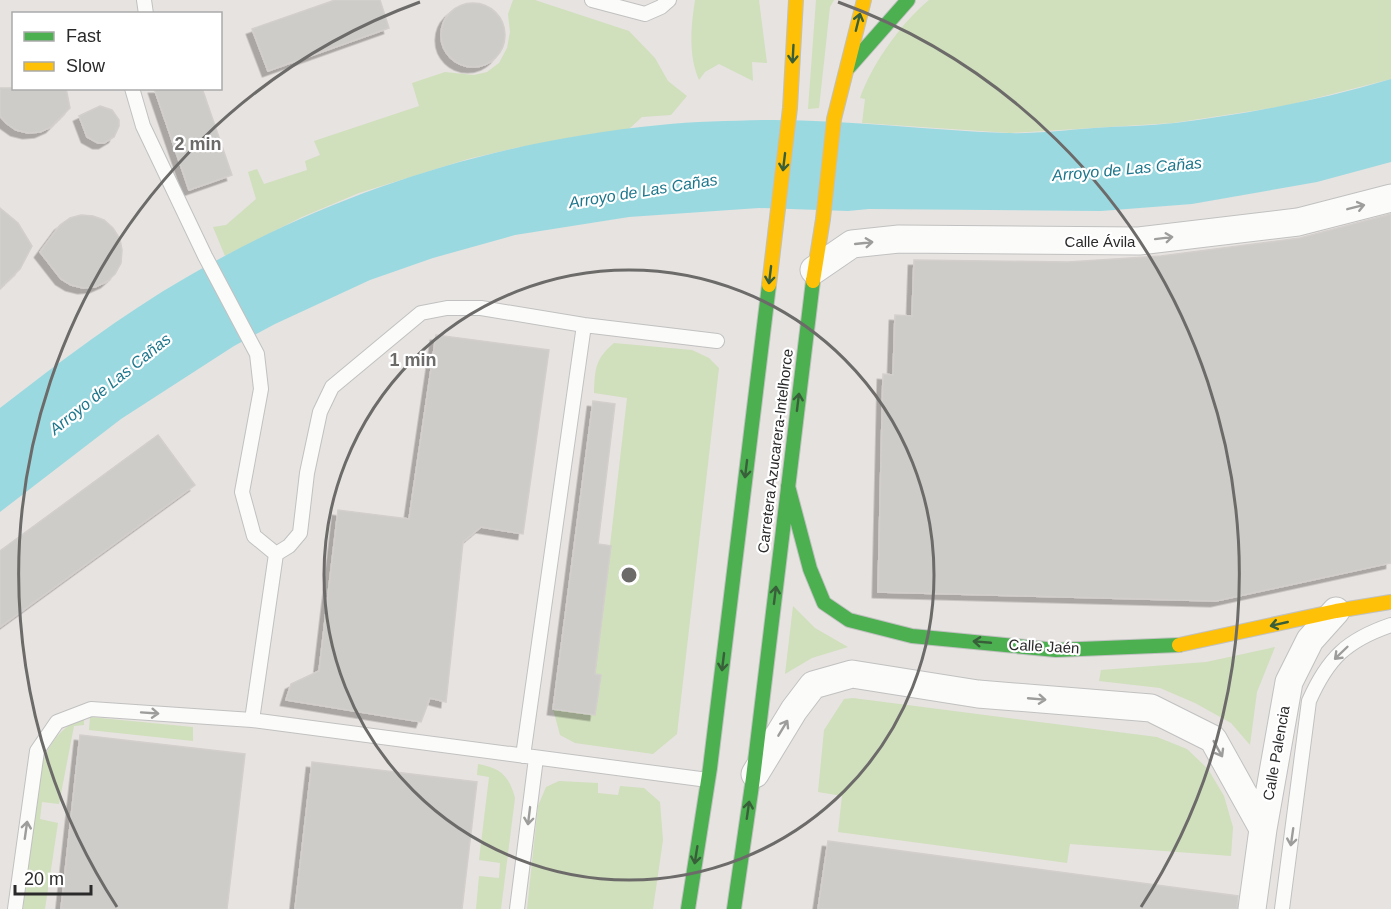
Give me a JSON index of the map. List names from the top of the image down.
{
  "streets": {
    "main road": ["Carretera Azucarera-Intelhorce", "Calle Jaén"],
    "street": ["Calle Ávila", "Calle Palencia"]
  },
  "crossings": [
    ["Calle Ávila", "Carretera Azucarera-Intelhorce"],
    ["Carretera Azucarera-Intelhorce", "Calle Jaén"],
    ["Calle Jaén", "Calle Palencia"]
  ],
  "one_way": ["Calle Ávila", "Calle Jaén"],
  "water": ["Arroyo de Las Cañas"],
  "legend": ["Fast", "Slow"],
  "scale_bar": "20 m",
  "rings": ["2 min", "1 min"]
}
